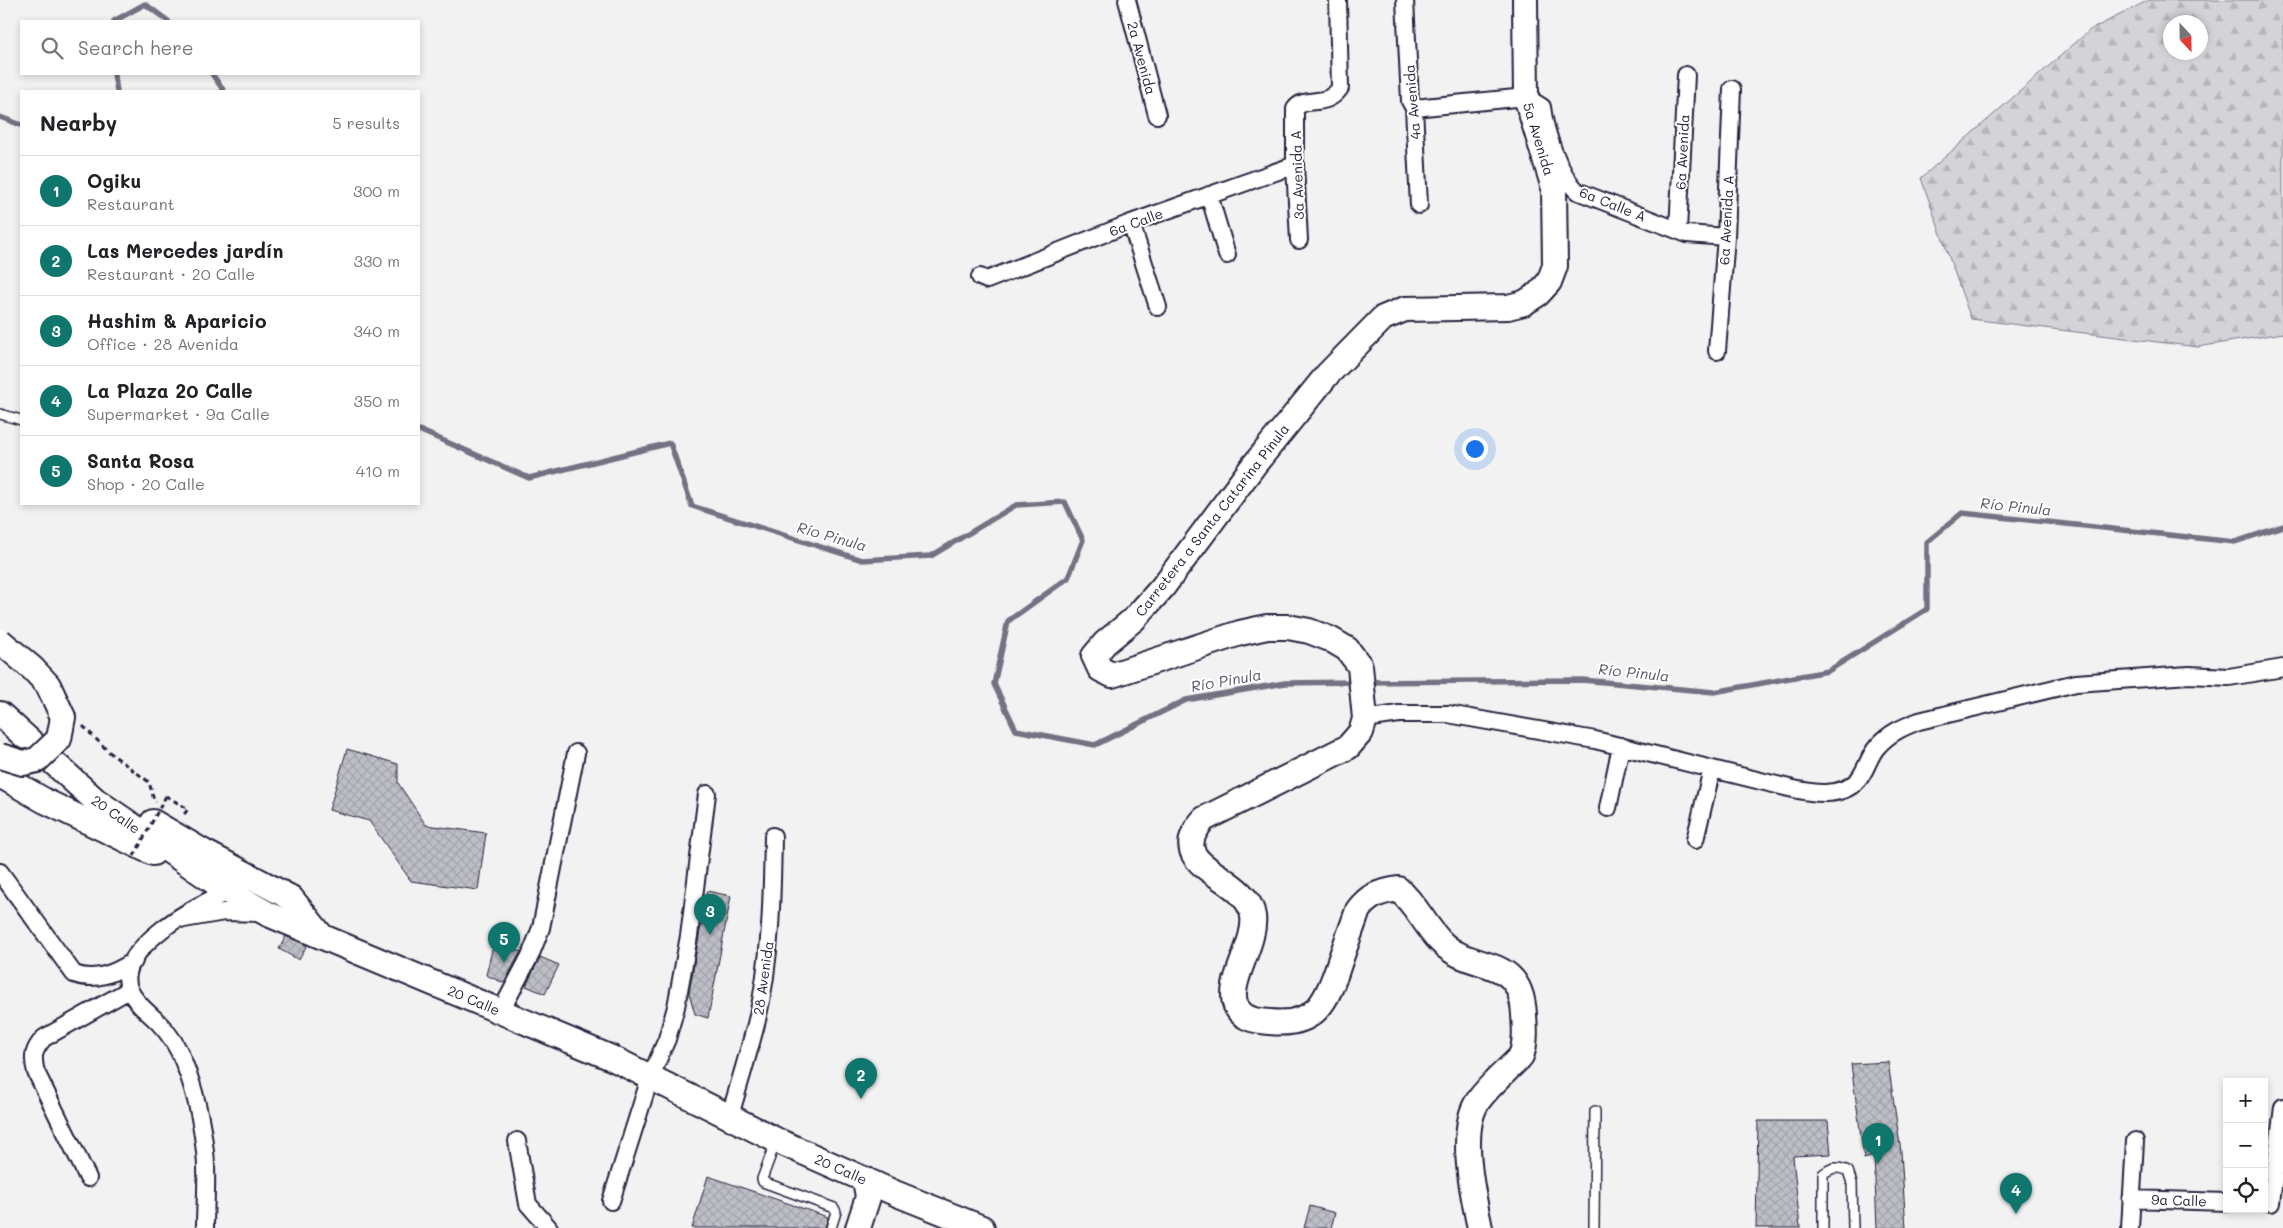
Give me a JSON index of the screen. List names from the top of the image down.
{
  "streets": {
    "street": [
      "2a Avenida",
      "4a Avenida",
      "5a Avenida",
      "6a Avenida",
      "3a Avenida A",
      "6a Calle A",
      "6a Avenida A",
      "6a Calle",
      "Carretera a Santa Catarina Pinula",
      "20 Calle",
      "28 Avenida",
      "9a Calle"
    ]
  },
  "crossings": [
    ["5a Avenida", "6a Calle A"],
    ["5a Avenida", "Carretera a Santa Catarina Pinula"],
    ["6a Avenida", "6a Calle A"],
    ["3a Avenida A", "6a Calle"],
    ["6a Calle A", "6a Avenida A"],
    ["20 Calle", "28 Avenida"]
  ],
  "water": ["Río Pinula"],
  "north": "bottom",
  "page": {
    "search": "Search here",
    "heading": ["Nearby", "5 results"],
    "list": [
      {
        "mark": "1",
        "name": "Ogiku",
        "note": "Restaurant",
        "value": "300 m"
      },
      {
        "mark": "2",
        "name": "Las Mercedes jardín",
        "note": "Restaurant · 20 Calle",
        "value": "330 m"
      },
      {
        "mark": "3",
        "name": "Hashim & Aparicio",
        "note": "Office · 28 Avenida",
        "value": "340 m"
      },
      {
        "mark": "4",
        "name": "La Plaza 20 Calle",
        "note": "Supermarket · 9a Calle",
        "value": "350 m"
      },
      {
        "mark": "5",
        "name": "Santa Rosa",
        "note": "Shop · 20 Calle",
        "value": "410 m"
      }
    ],
    "pins": [
      "3",
      "5",
      "2",
      "1",
      "4"
    ],
    "map_buttons": ["+", "−"]
  }
}
